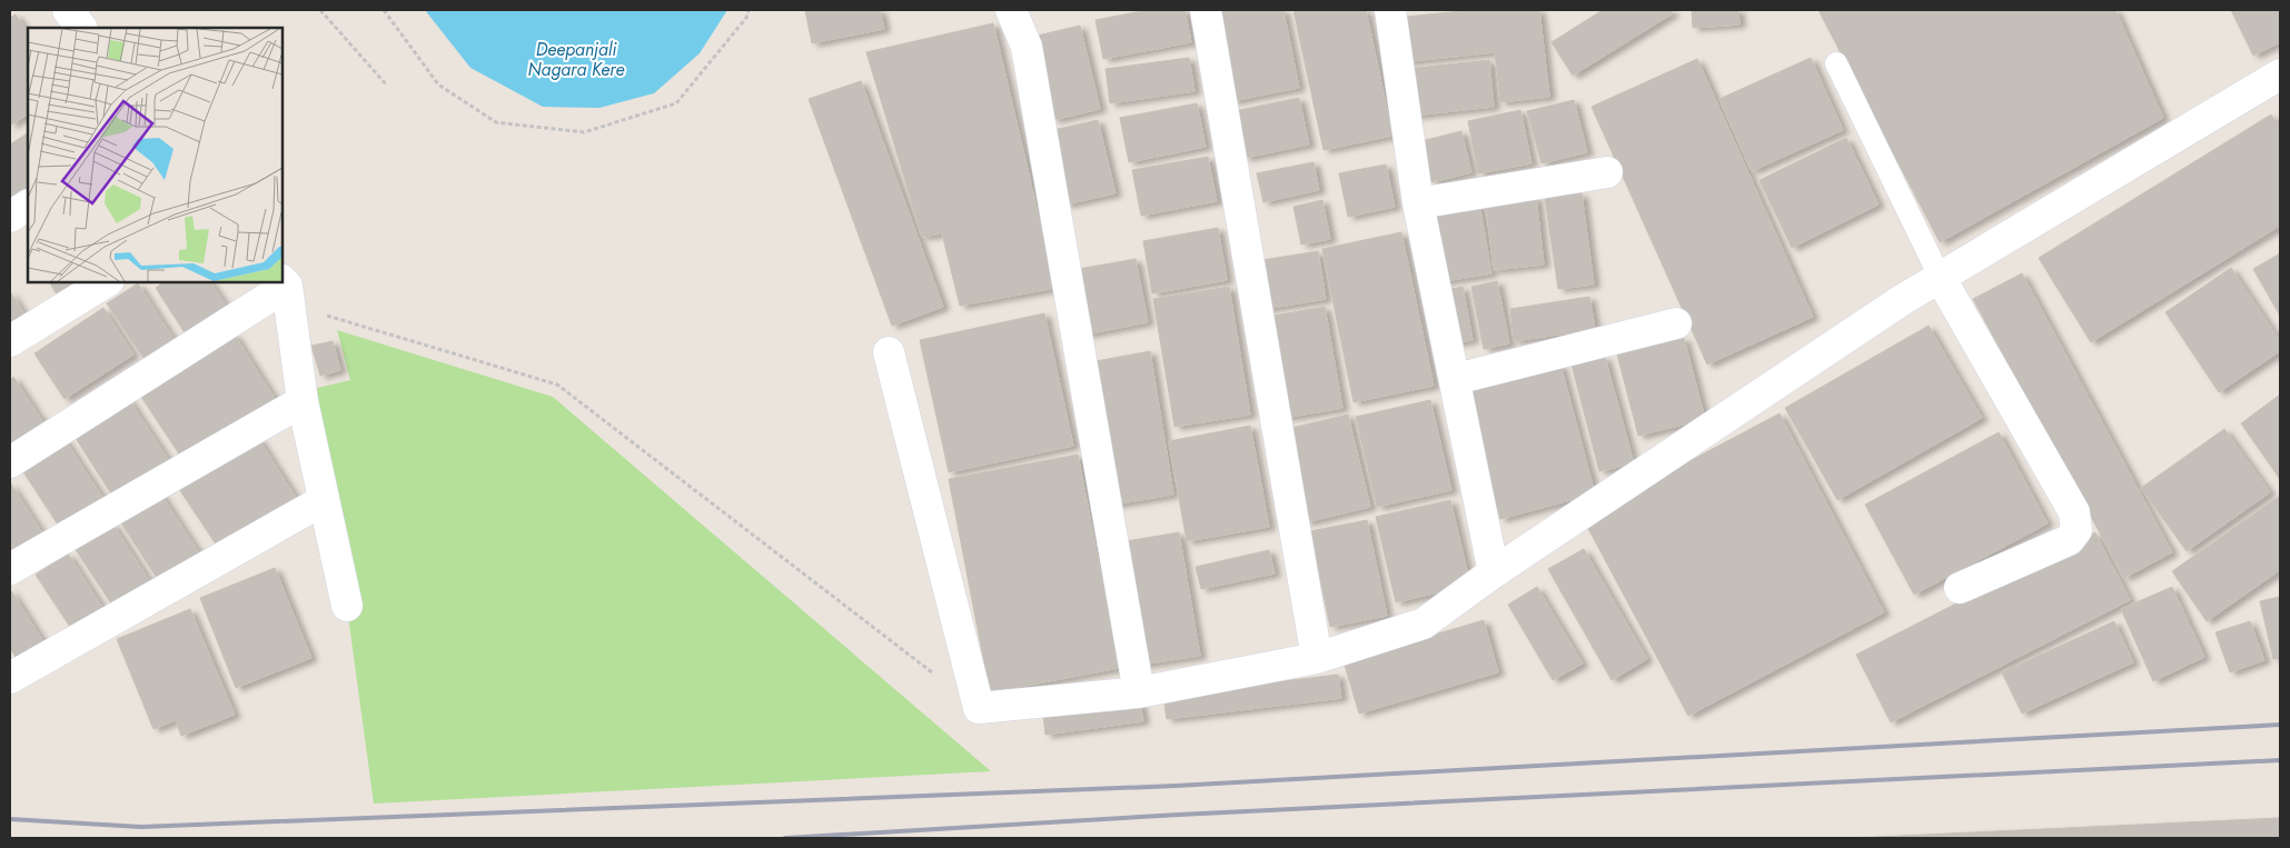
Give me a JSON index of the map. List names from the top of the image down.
{
  "water": ["Deepanjali Nagara Kere"]
}
